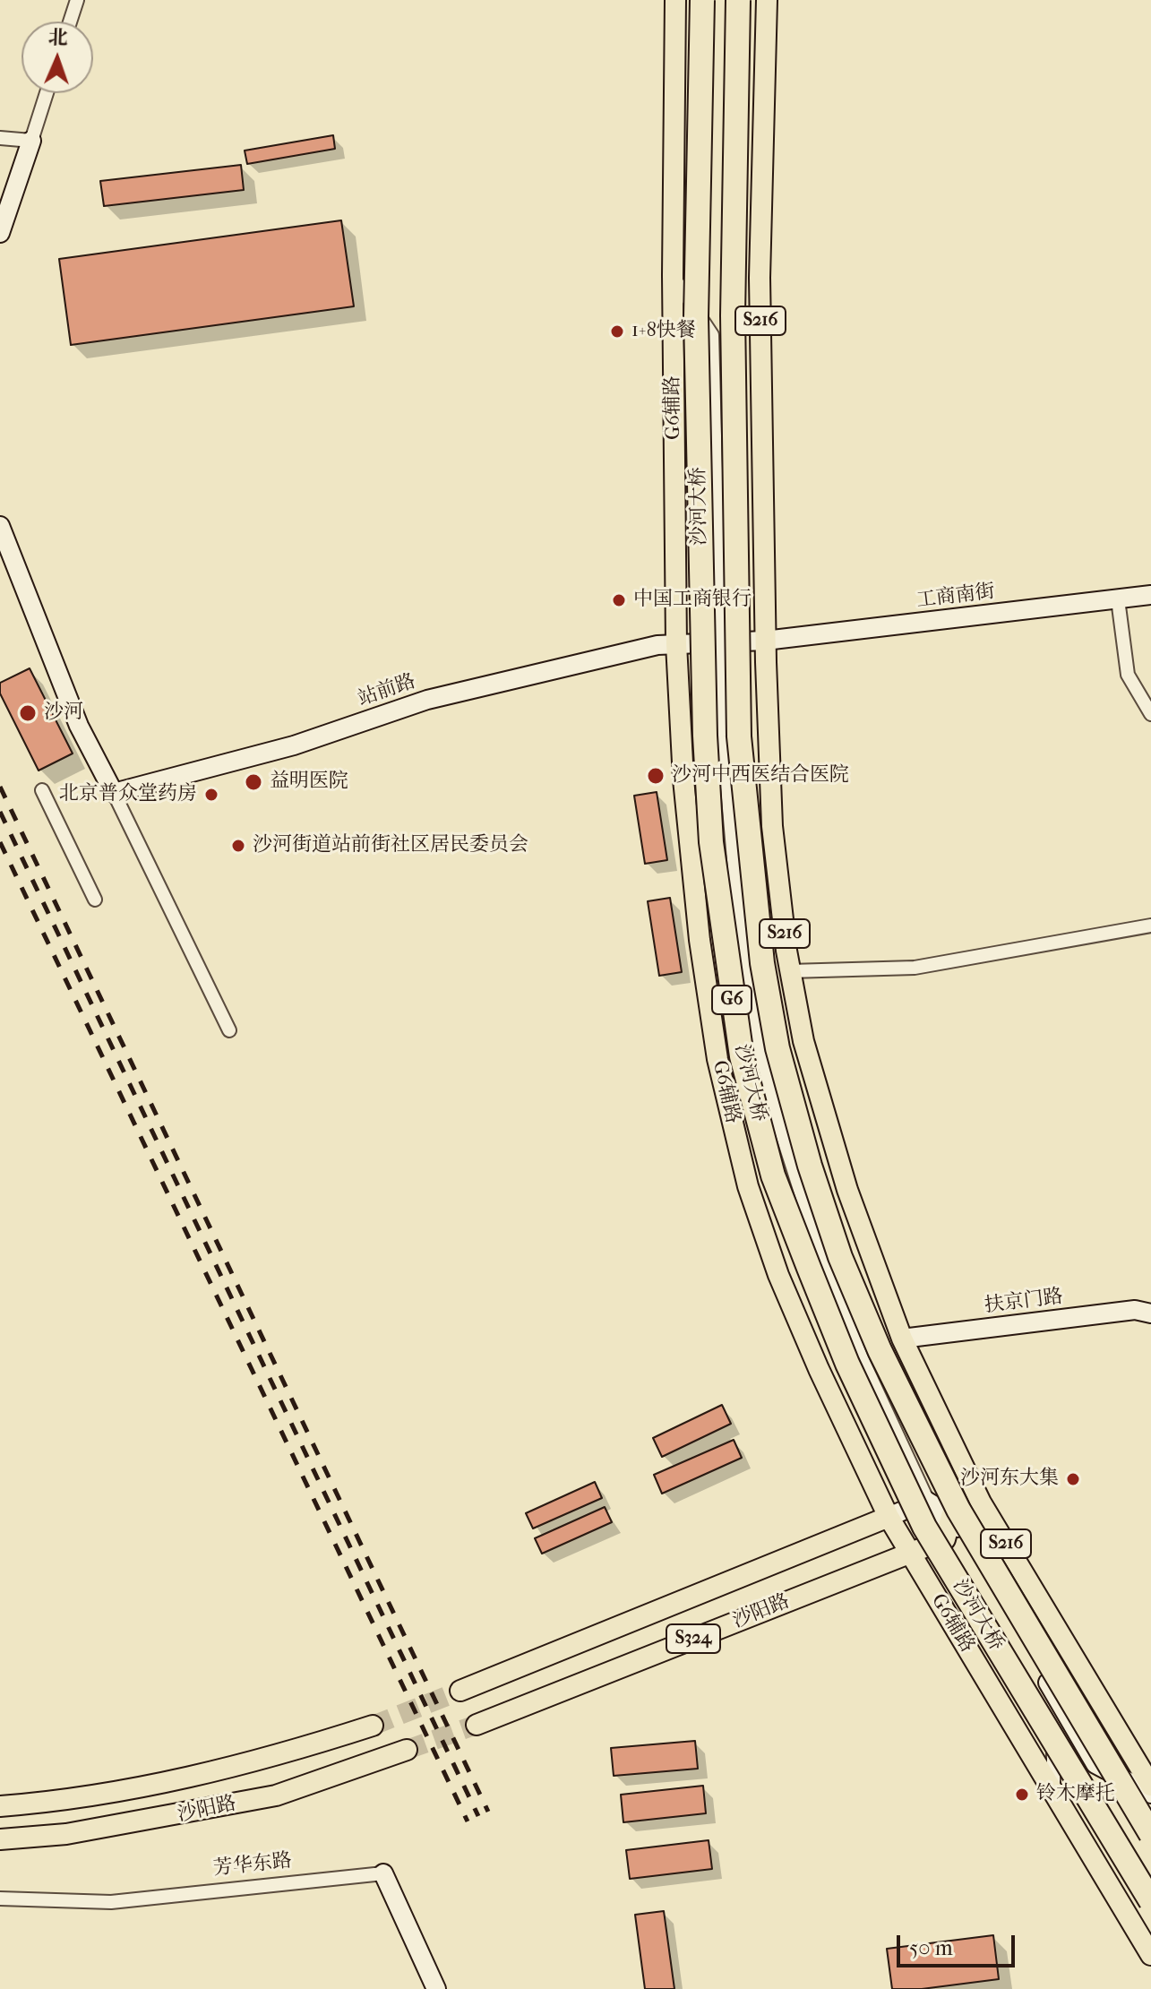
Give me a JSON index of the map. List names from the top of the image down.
{
  "streets": {
    "highway": ["沙河大桥", "G6"],
    "main road": [
      "S216",
      "G6辅路",
      "沙阳路",
      "S324"
    ],
    "street": [
      "工商南街",
      "站前路",
      "扶京门路",
      "芳华东路"
    ]
  },
  "crossings": [
    ["S216", "工商南街"],
    ["S216", "扶京门路"],
    ["G6辅路", "站前路"],
    ["G6辅路", "沙阳路"],
    ["工商南街", "站前路"]
  ],
  "places": [
    "1+8快餐",
    "中国工商银行",
    "沙河",
    "沙河中西医结合医院",
    "益明医院",
    "北京普众堂药房",
    "沙河街道站前街社区居民委员会",
    "沙河东大集",
    "铃木摩托"
  ],
  "scale_bar": "50 m",
  "north": "top"
}
